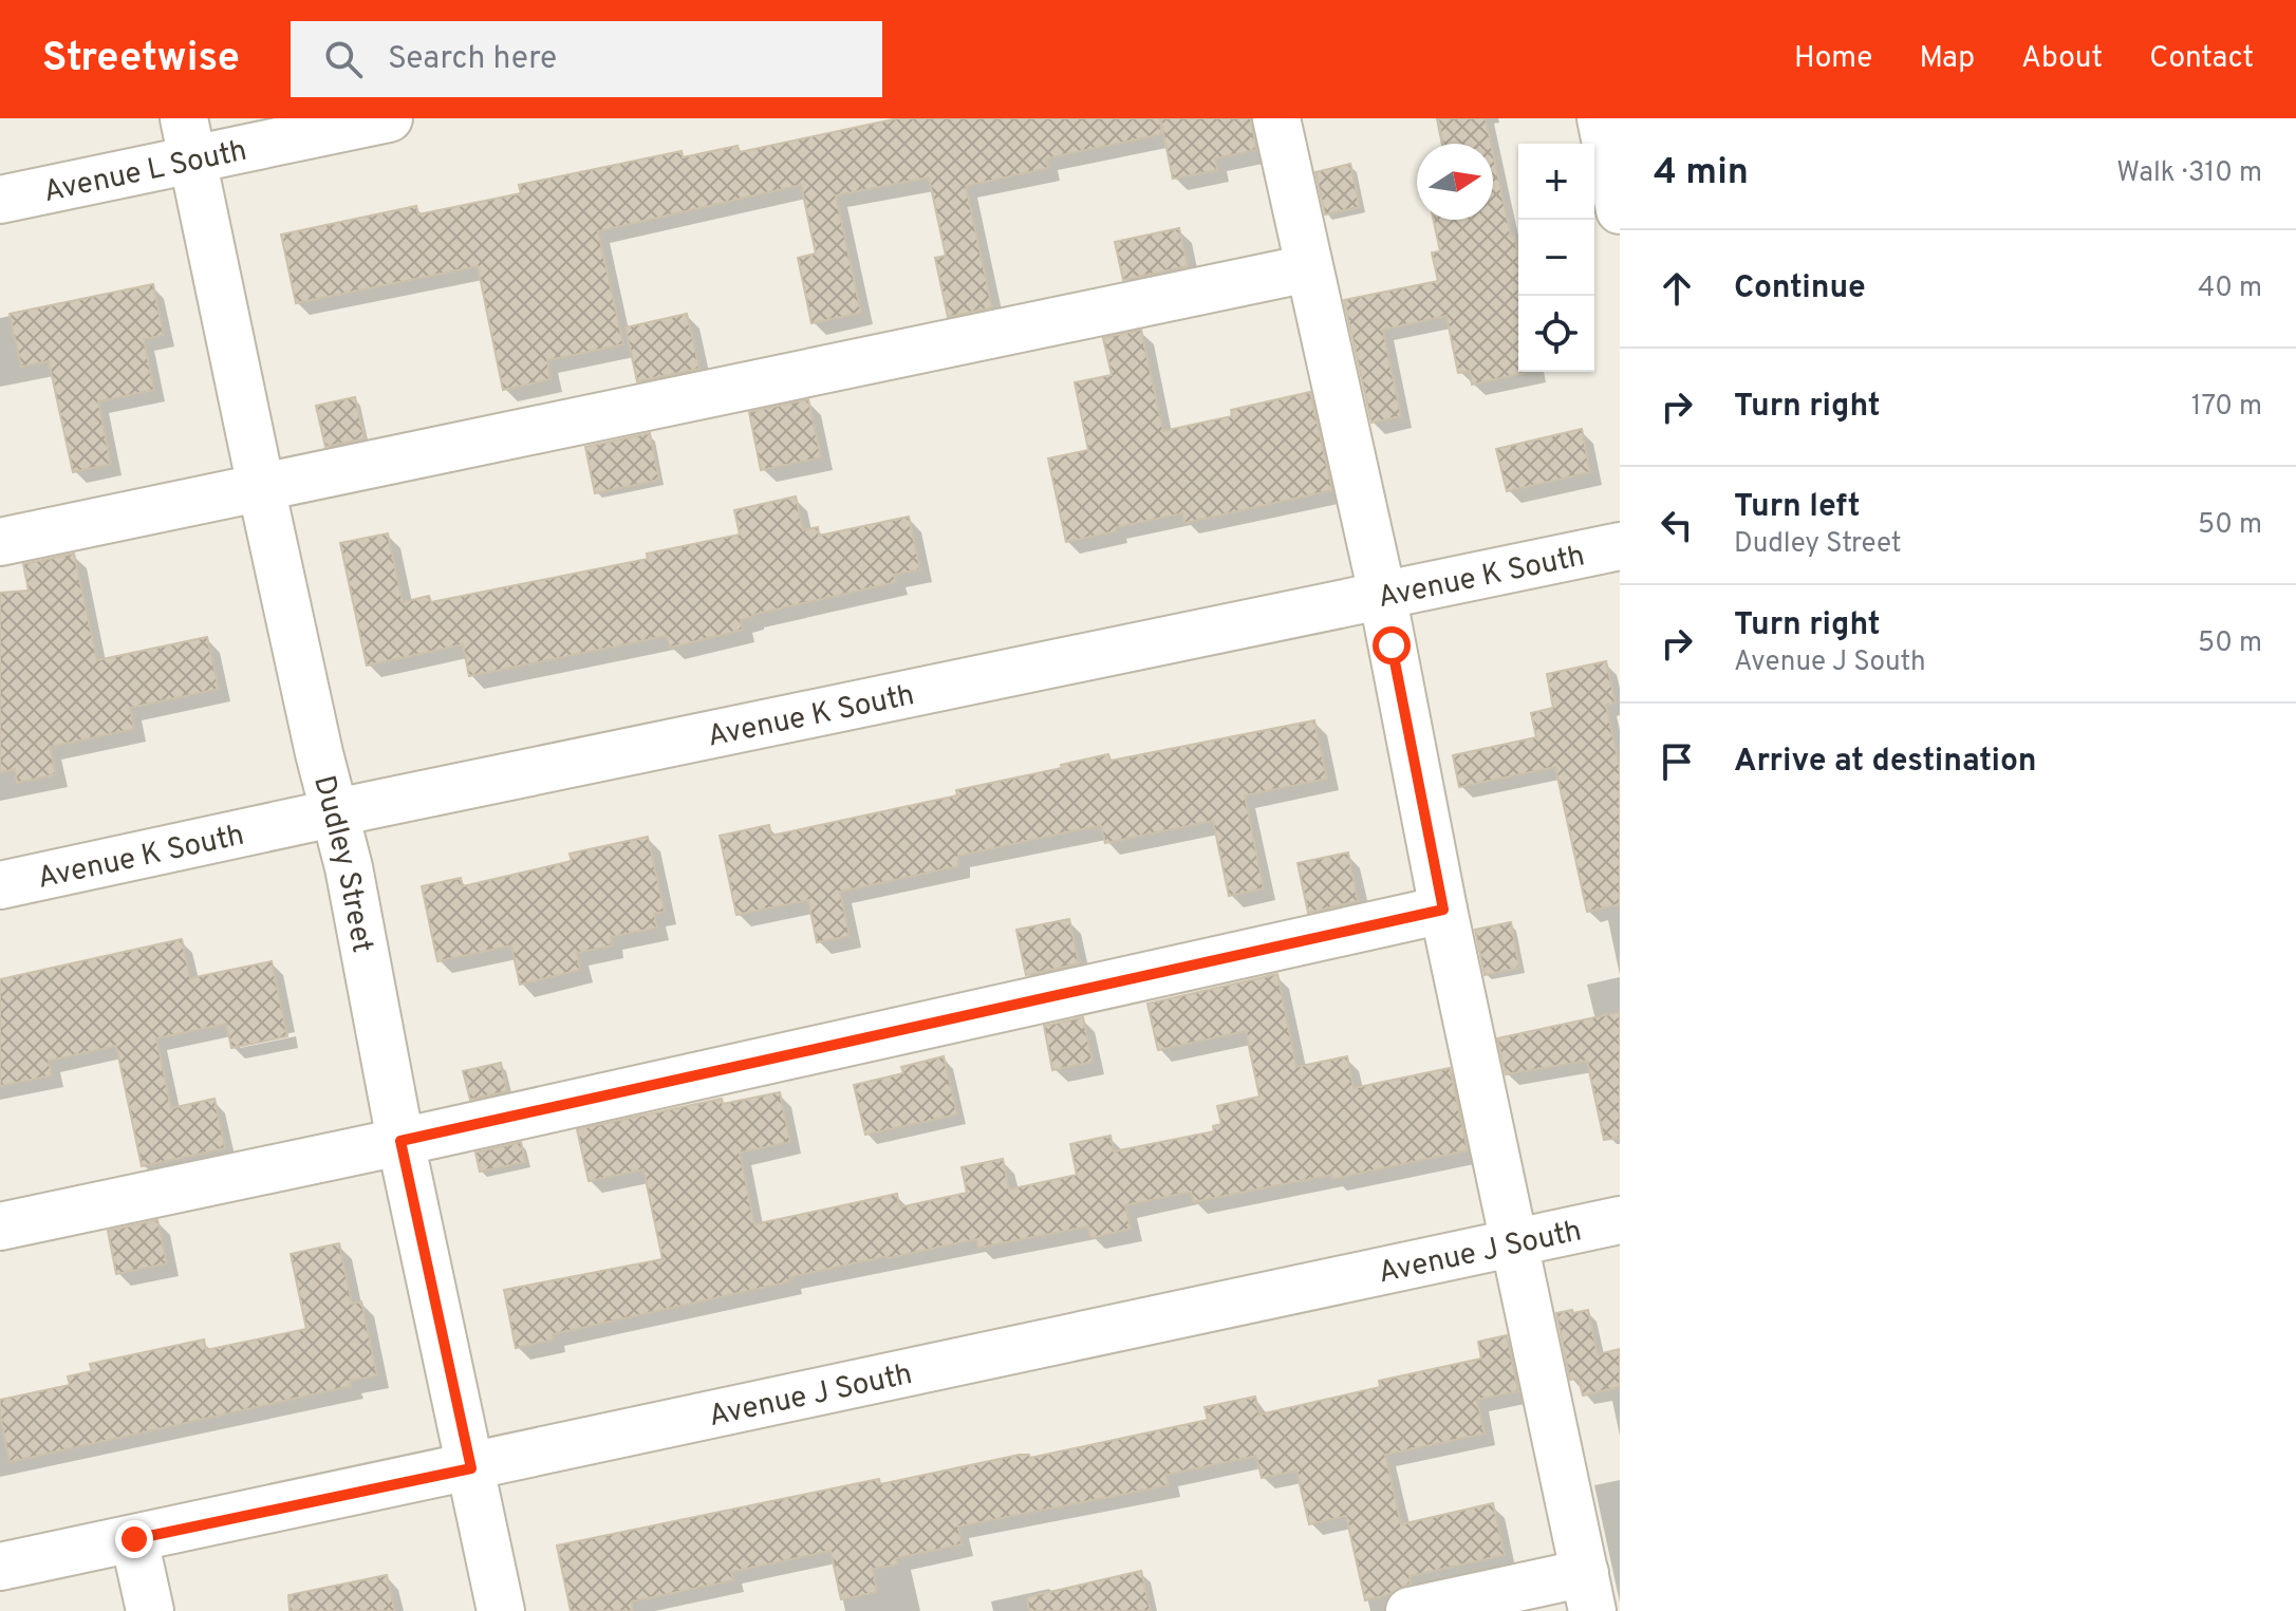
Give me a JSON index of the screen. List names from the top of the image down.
{
  "streets": {
    "street": [
      "Avenue L South",
      "Avenue K South",
      "Dudley Street",
      "Avenue J South"
    ]
  },
  "crossings": [
    ["Avenue L South", "Dudley Street"],
    ["Avenue K South", "Dudley Street"],
    ["Dudley Street", "Avenue J South"]
  ],
  "north": "right",
  "page": {
    "header": "Streetwise",
    "search": "Search here",
    "nav": [
      "Home",
      "Map",
      "About",
      "Contact"
    ],
    "heading": ["4 min", "Walk · 310 m"],
    "map_buttons": ["+", "−"],
    "list": [
      ["Continue", "40 m"],
      ["Turn right", "170 m"],
      ["Turn left", "Dudley Street", "50 m"],
      ["Turn right", "Avenue J South", "50 m"],
      "Arrive at destination"
    ]
  }
}
